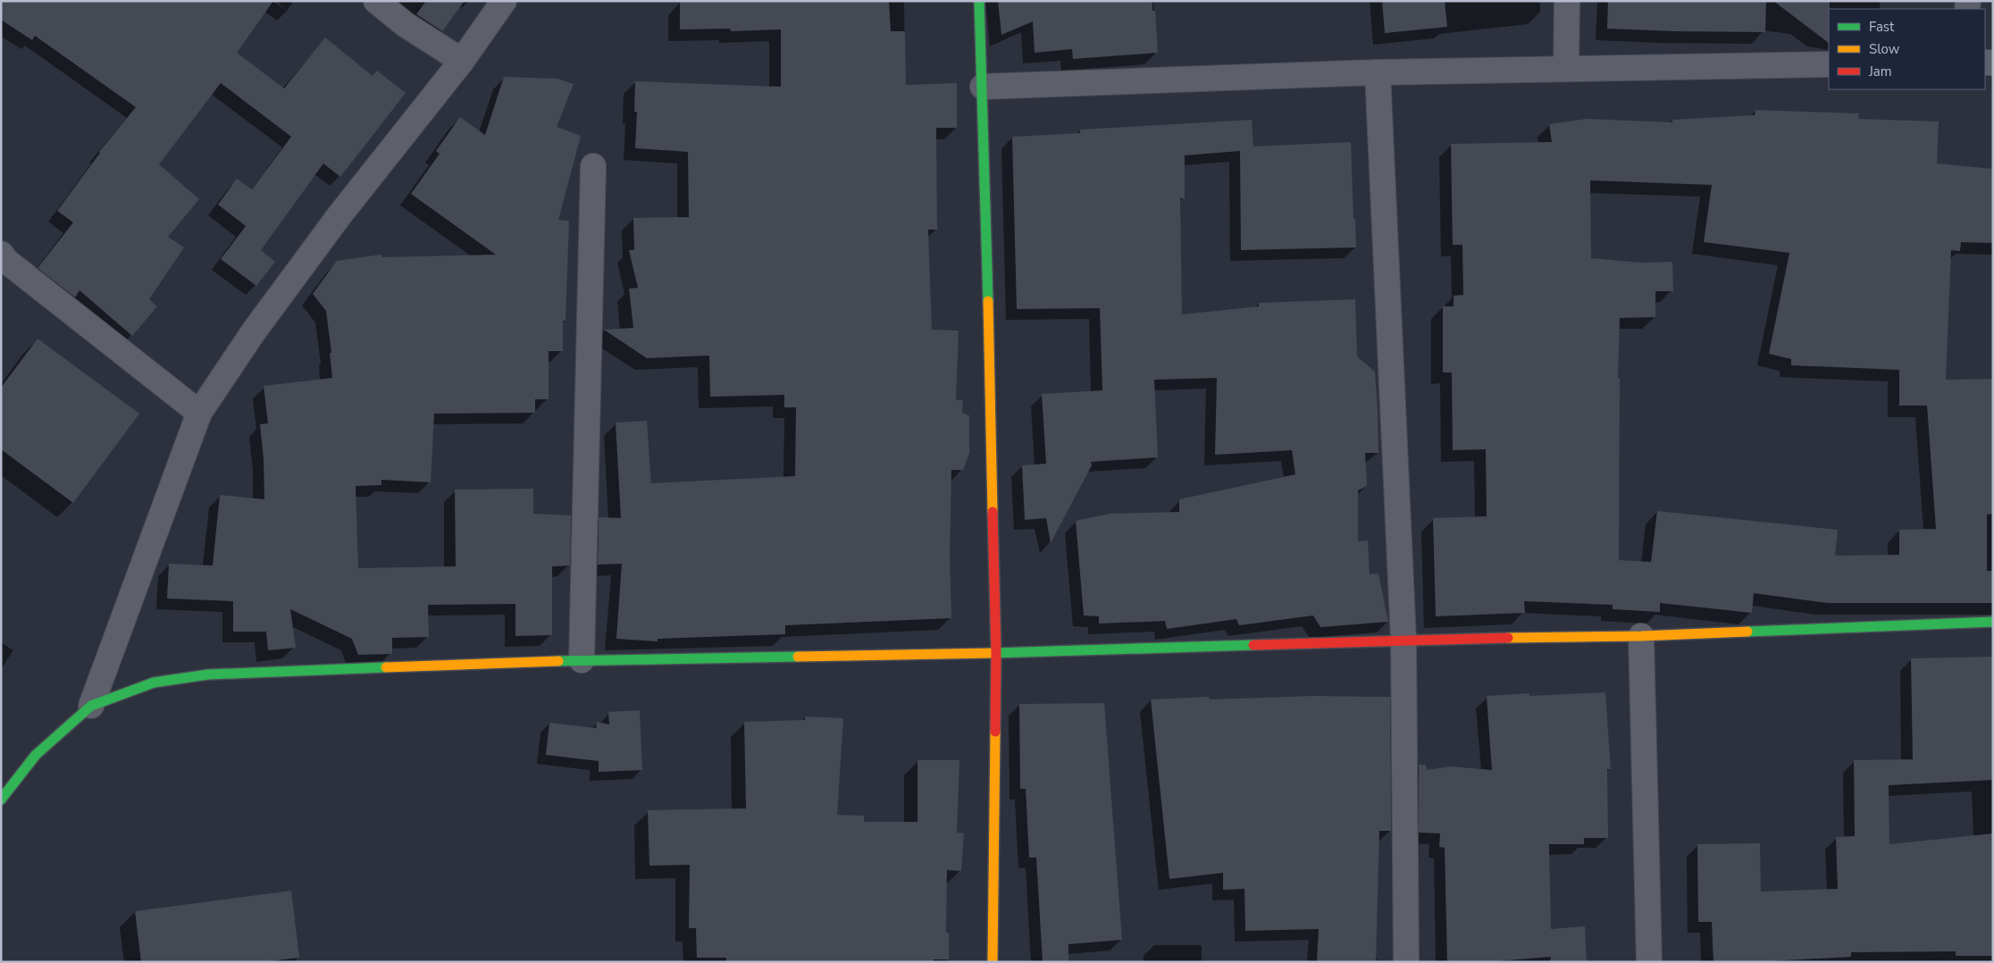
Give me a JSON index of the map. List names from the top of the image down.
{
  "legend": ["Fast", "Slow", "Jam"]
}
